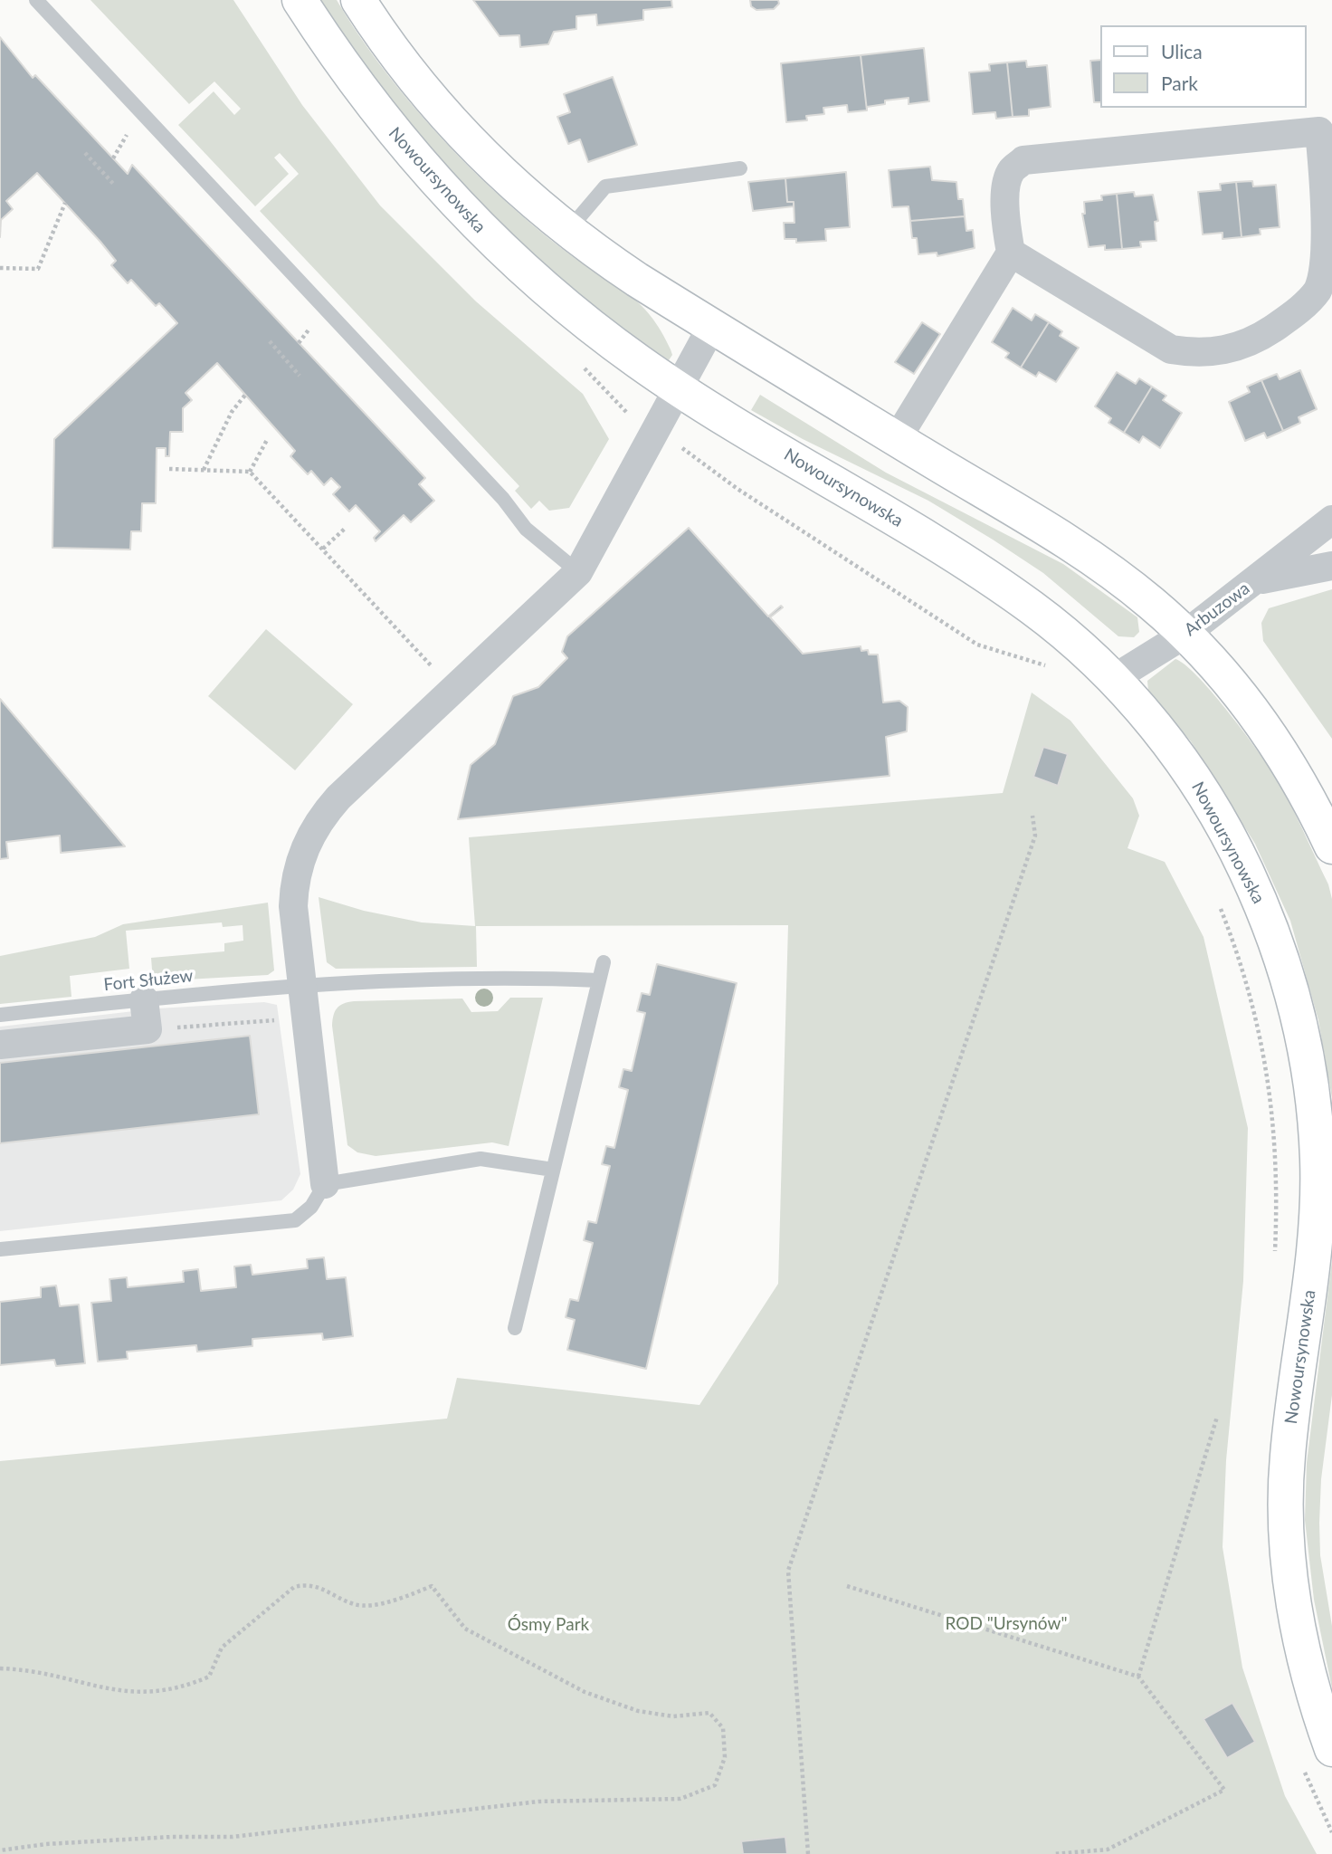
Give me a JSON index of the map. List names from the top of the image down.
{
  "streets": {
    "street": ["Nowoursynowska", "Arbuzowa"],
    "lane": ["Fort Służew"]
  },
  "crossings": [
    ["Nowoursynowska", "Arbuzowa"]
  ],
  "parks": ["ROD \"Ursynów\"", "Ósmy Park"],
  "legend": ["Ulica", "Park"]
}
